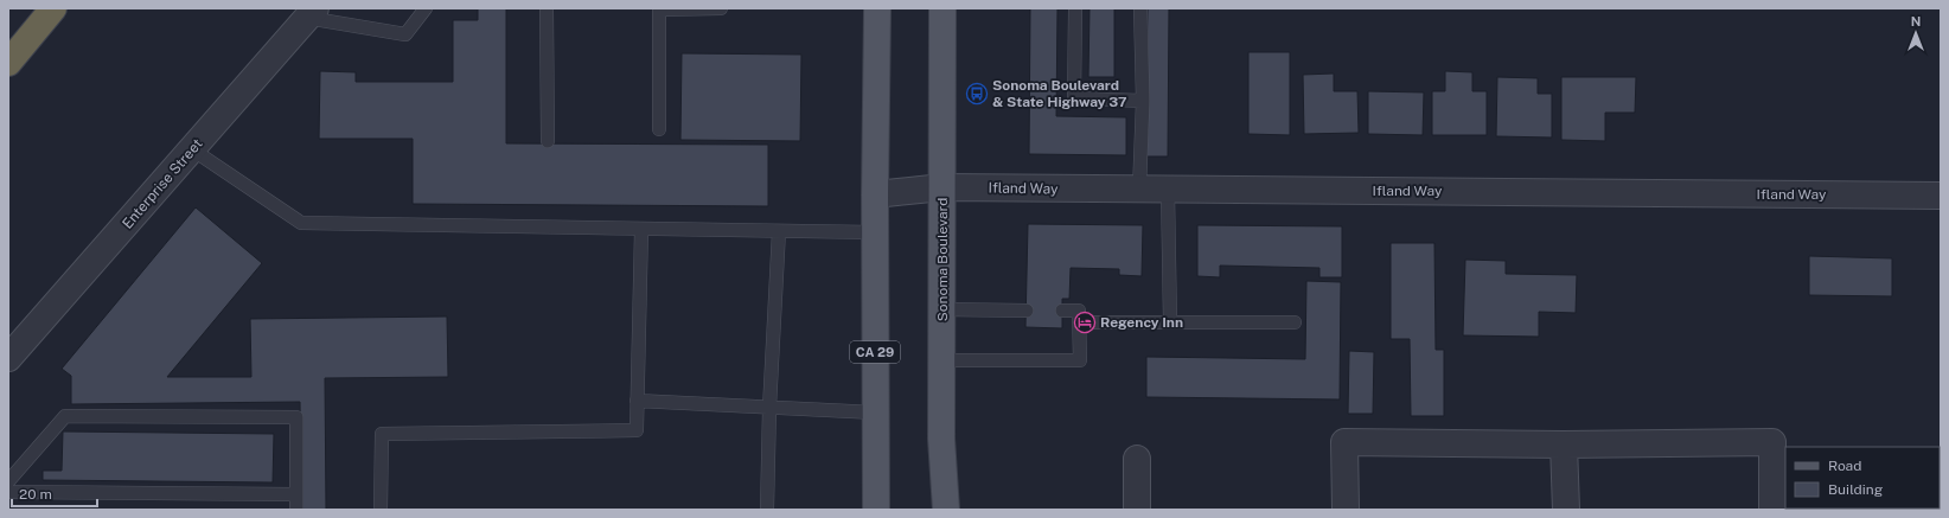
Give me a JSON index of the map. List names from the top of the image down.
{
  "streets": {
    "main road": ["Sonoma Boulevard", "CA 29"],
    "street": ["Enterprise Street", "Ifland Way"]
  },
  "crossings": [
    ["Ifland Way", "Sonoma Boulevard"],
    ["Ifland Way", "CA 29"]
  ],
  "places": {
    "bus stop": ["Sonoma Boulevard & State Highway 37"],
    "hotel": ["Regency Inn"]
  },
  "legend": ["Road", "Building"],
  "scale_bar": "20 m",
  "north": "top"
}
